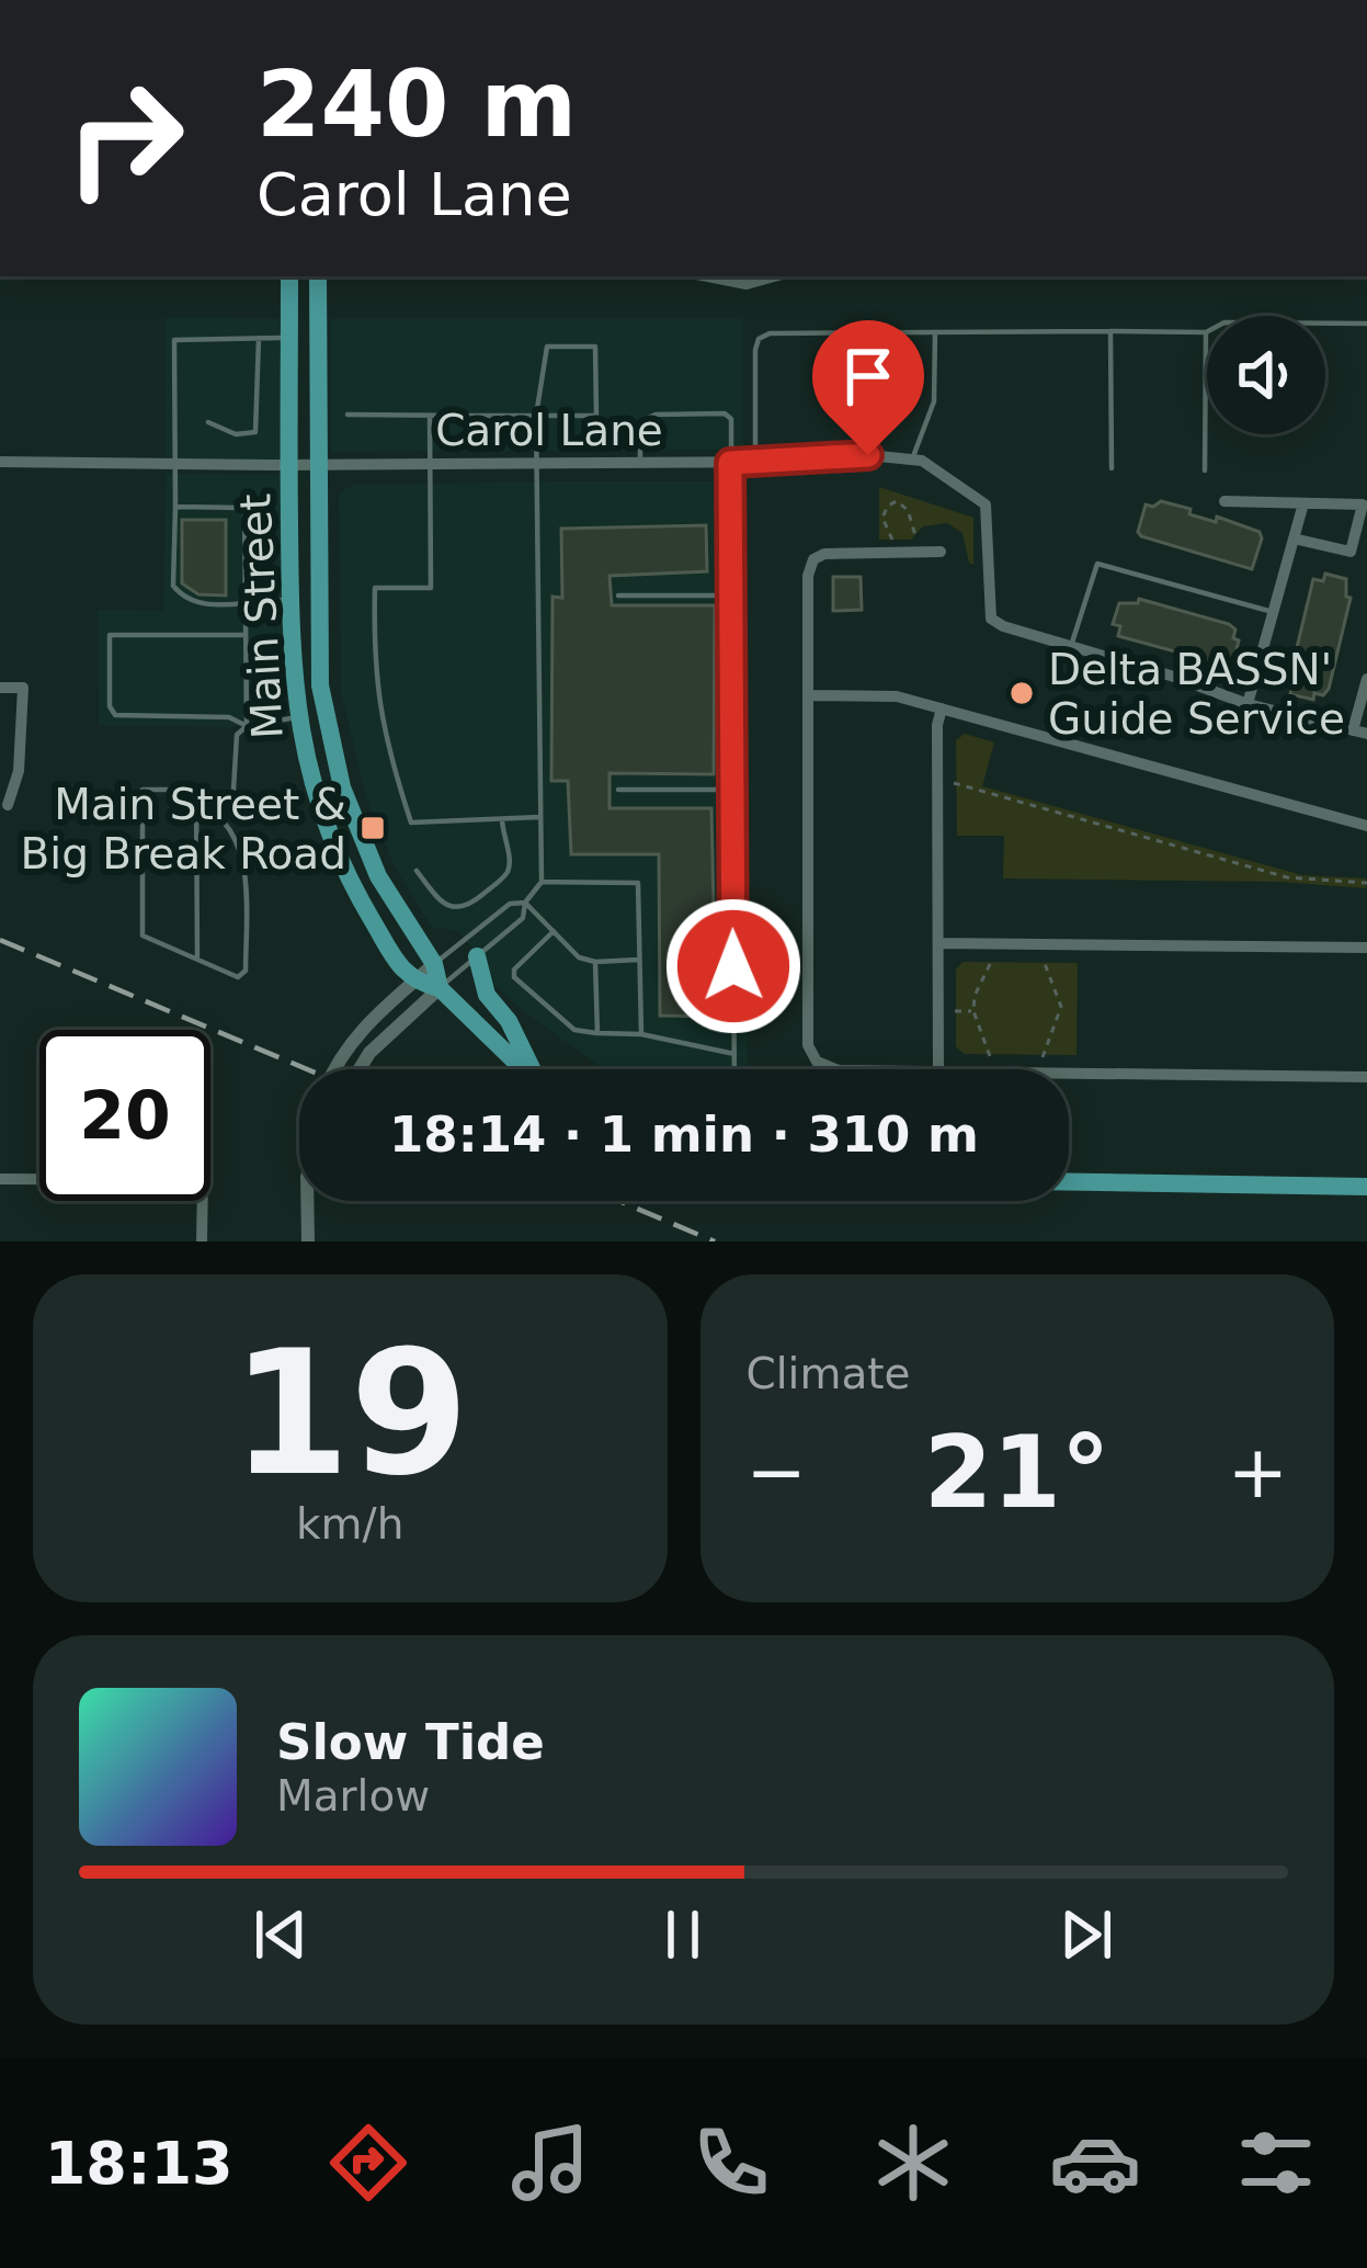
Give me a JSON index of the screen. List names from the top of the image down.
{
  "streets": {
    "main road": ["Main Street"],
    "street": ["Carol Lane"]
  },
  "crossings": [
    ["Carol Lane", "Main Street"]
  ],
  "places": {
    "other": ["Delta BASSN' Guide Service"],
    "transit": ["Main Street & Big Break Road"]
  },
  "page": {
    "turn": ["240 m", "Carol Lane"],
    "limit": "20",
    "trip": "18:14 · 1 min · 310 m",
    "tile": [
      ["19", "km/h"],
      "Climate"
    ],
    "heat": ["−", "21°", "+"],
    "song": ["Slow Tide", "Marlow"],
    "tabs": "18:13"
  }
}
